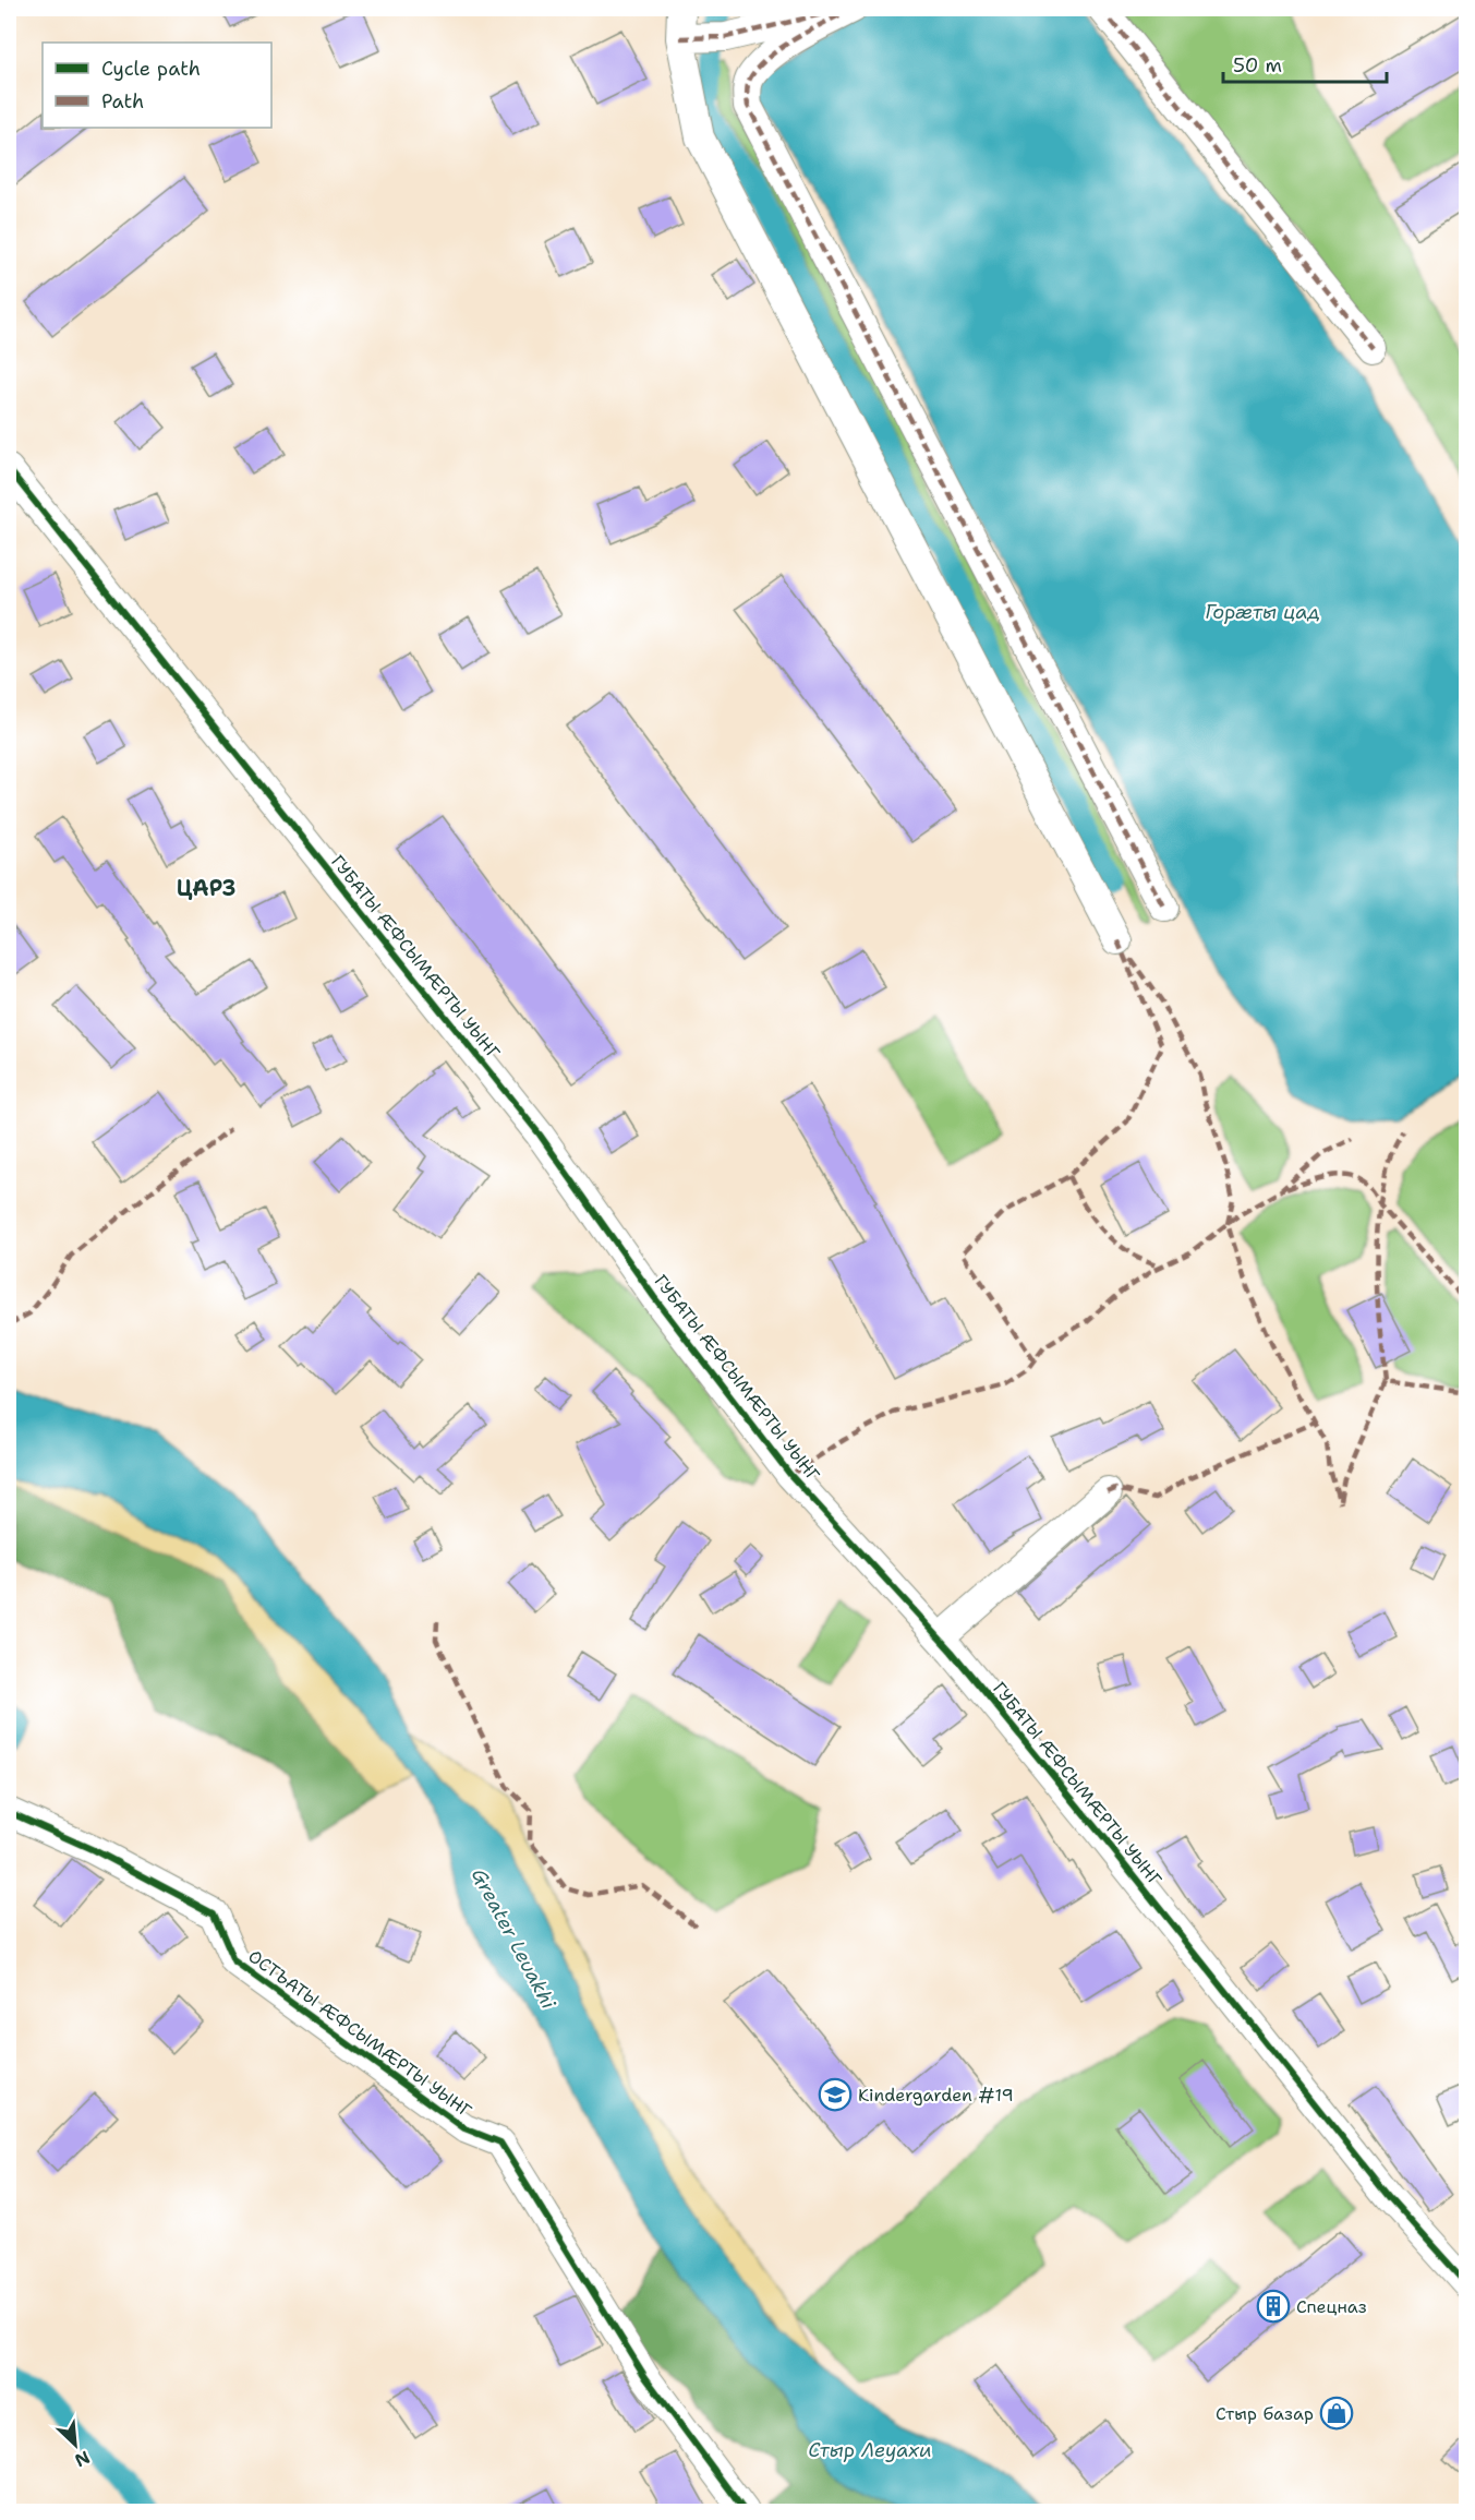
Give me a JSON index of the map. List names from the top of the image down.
{
  "streets": {
    "street": ["ГУБАТЫ ÆФСЫМÆРТЫ УЫНГ", "ОСТЪАТЫ ÆФСЫМÆРТЫ УЫНГ"]
  },
  "districts": ["ЦАРЗ"],
  "water": ["Горӕты цад", "Greater Leuakhi", "Стыр Леуахи"],
  "places": {
    "school or university": ["Kindergarden #19"],
    "building": ["Спецназ"],
    "shop": ["Стыр базар"]
  },
  "legend": ["Cycle path", "Path"],
  "scale_bar": "50 m",
  "north": "bottom right"
}
